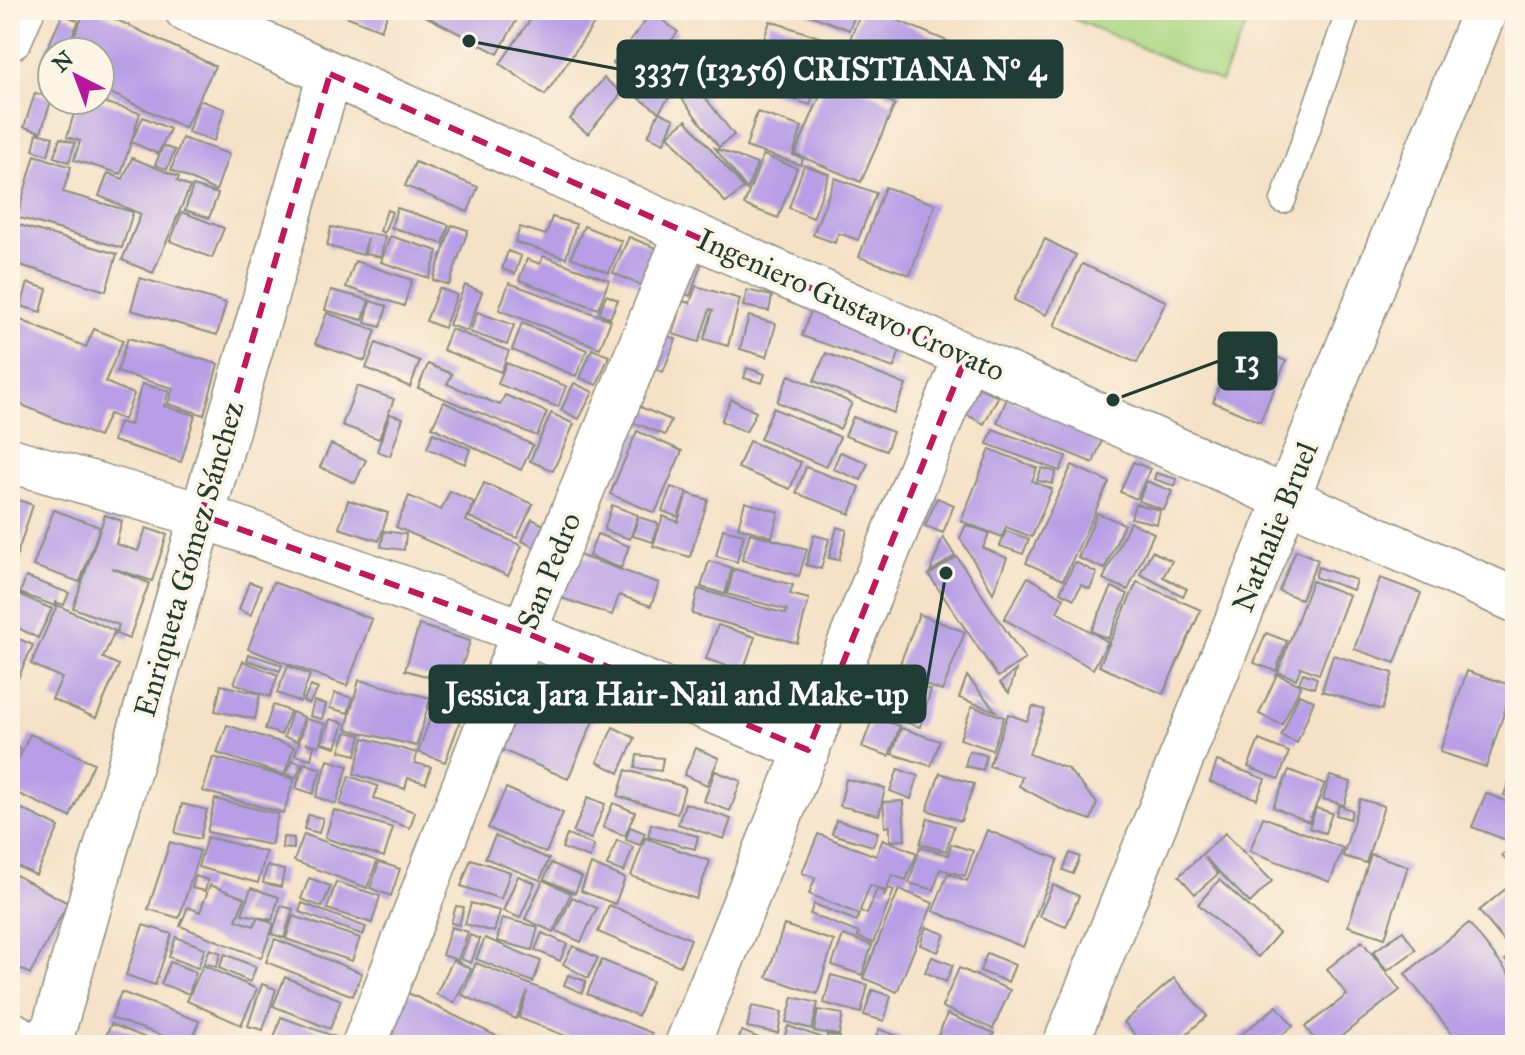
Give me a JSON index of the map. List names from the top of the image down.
{
  "streets": {
    "street": [
      "Ingeniero Gustavo Crovato",
      "Nathalie Bruel",
      "Enriqueta Gómez Sánchez",
      "San Pedro"
    ]
  },
  "crossings": [
    ["Ingeniero Gustavo Crovato", "Nathalie Bruel"],
    ["Ingeniero Gustavo Crovato", "Enriqueta Gómez Sánchez"],
    ["Ingeniero Gustavo Crovato", "San Pedro"]
  ],
  "places": ["3337 (13256) CRISTIANA Nº 4", "13", "Jessica Jara Hair-Nail and Make-up"],
  "north": "top left"
}
